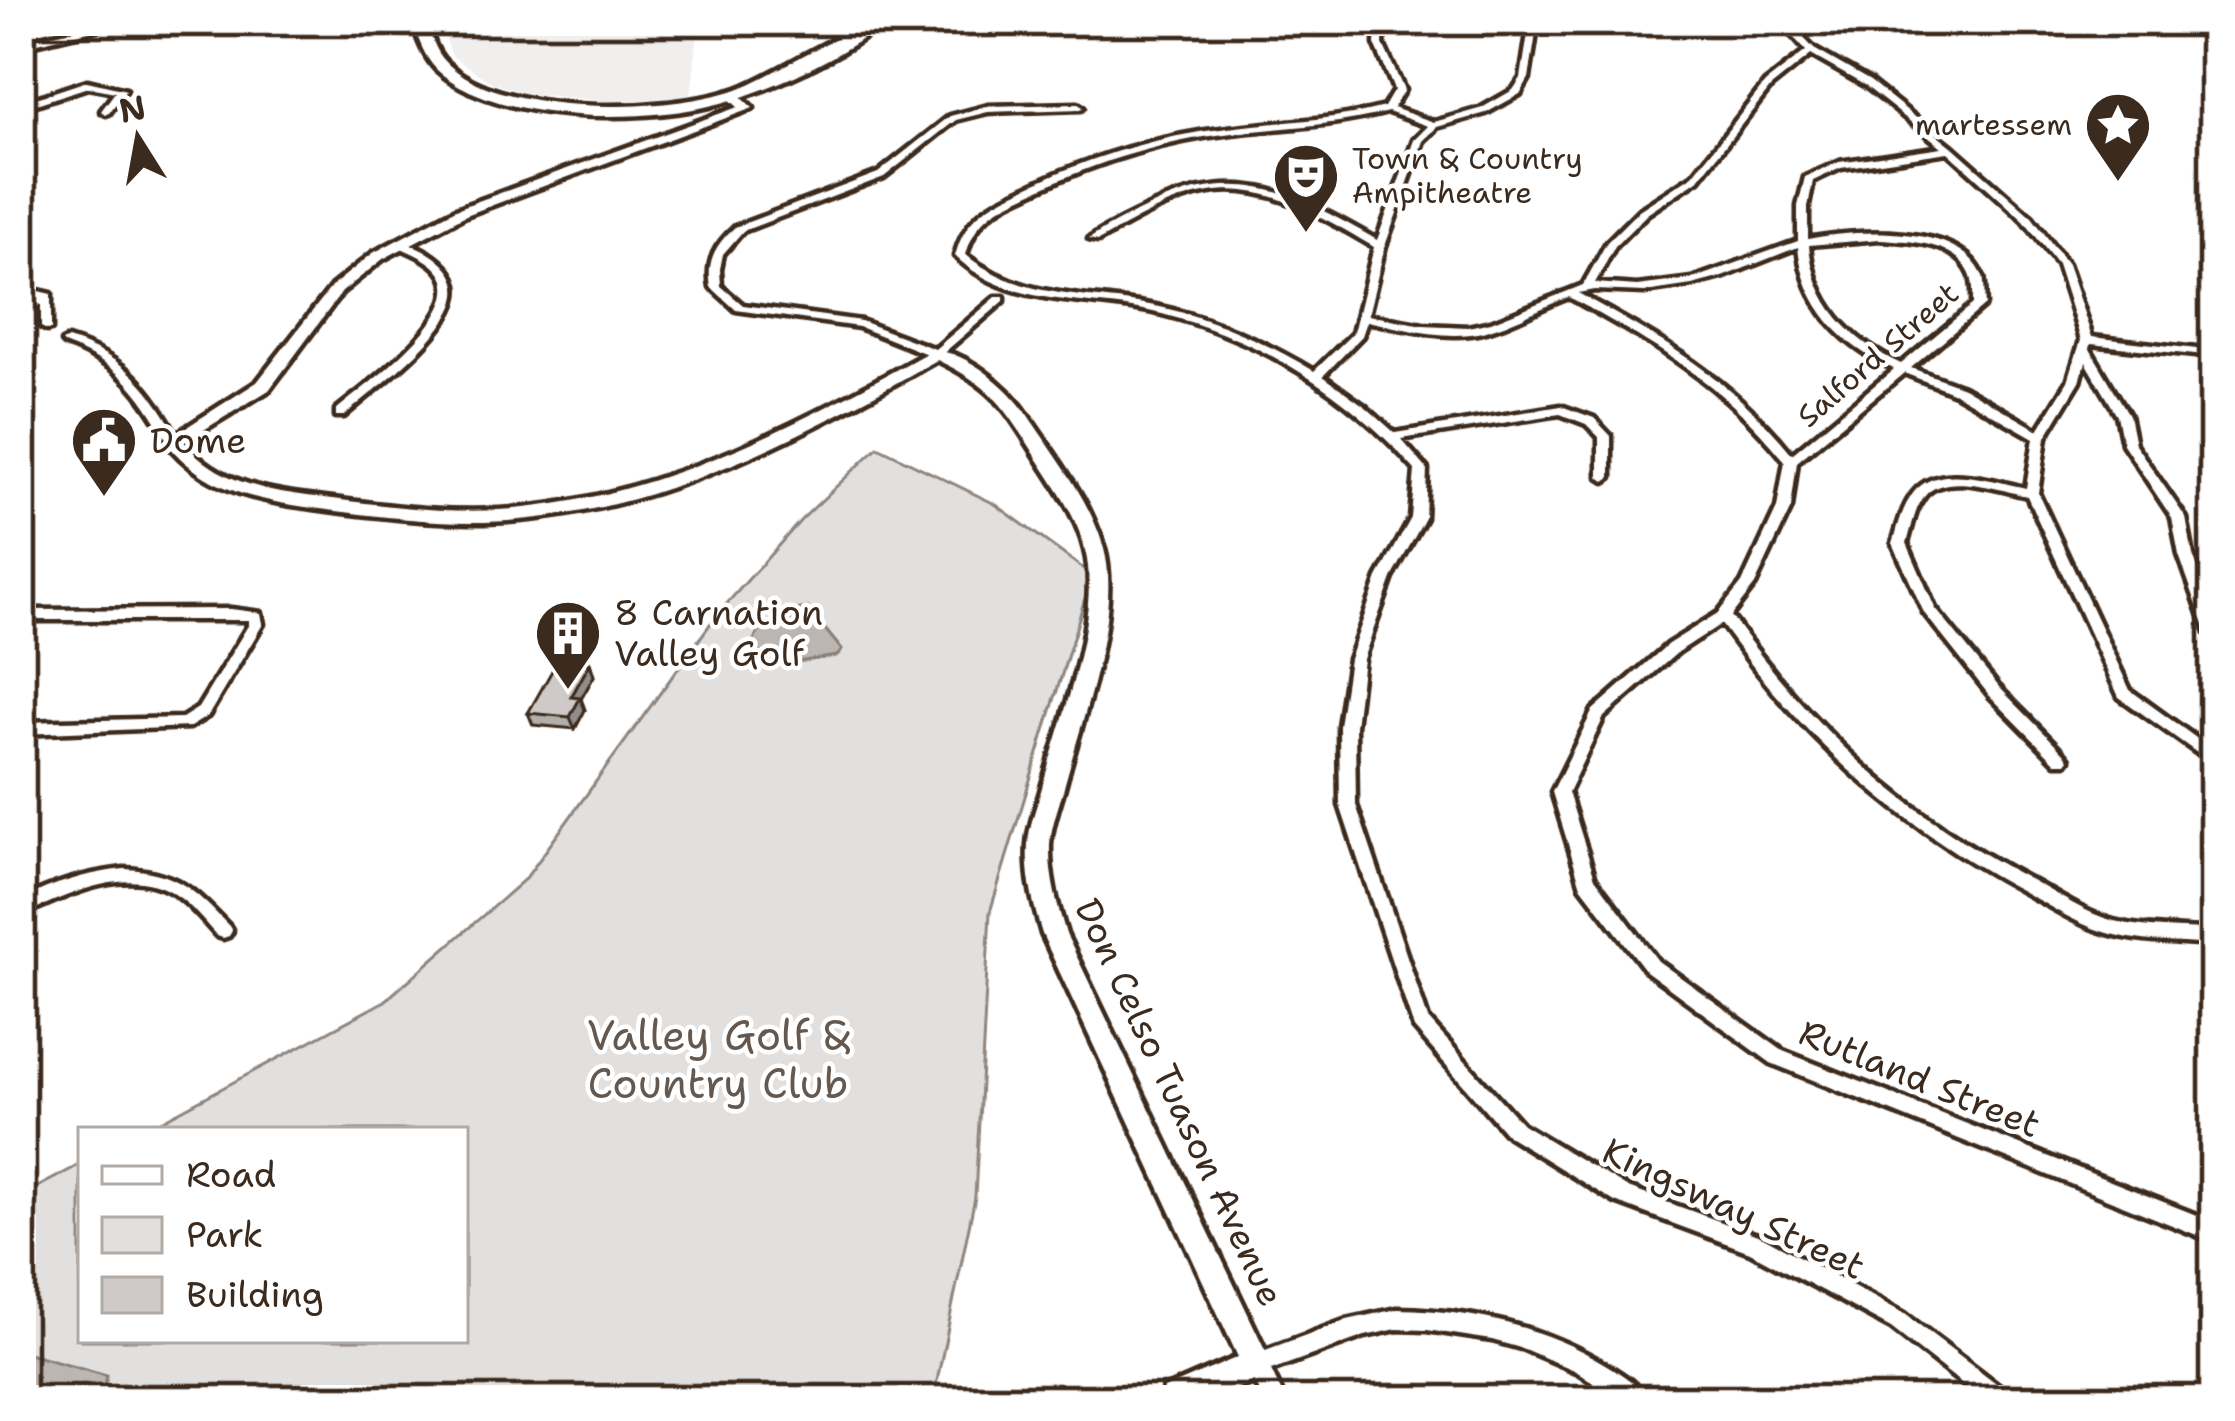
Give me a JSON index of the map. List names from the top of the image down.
{
  "streets": {
    "street": [
      "Salford Street",
      "Rutland Street",
      "Don Celso Tuason Avenue",
      "Kingsway Street"
    ]
  },
  "crossings": [
    ["Salford Street", "Rutland Street"]
  ],
  "parks": ["Valley Golf & Country Club"],
  "places": {
    "place": ["martessem"],
    "theatre": ["Town & Country Ampitheatre"],
    "public building": ["Dome"],
    "building": ["8 Carnation Valley Golf"]
  },
  "legend": ["Road", "Park", "Building"],
  "north": "top"
}
